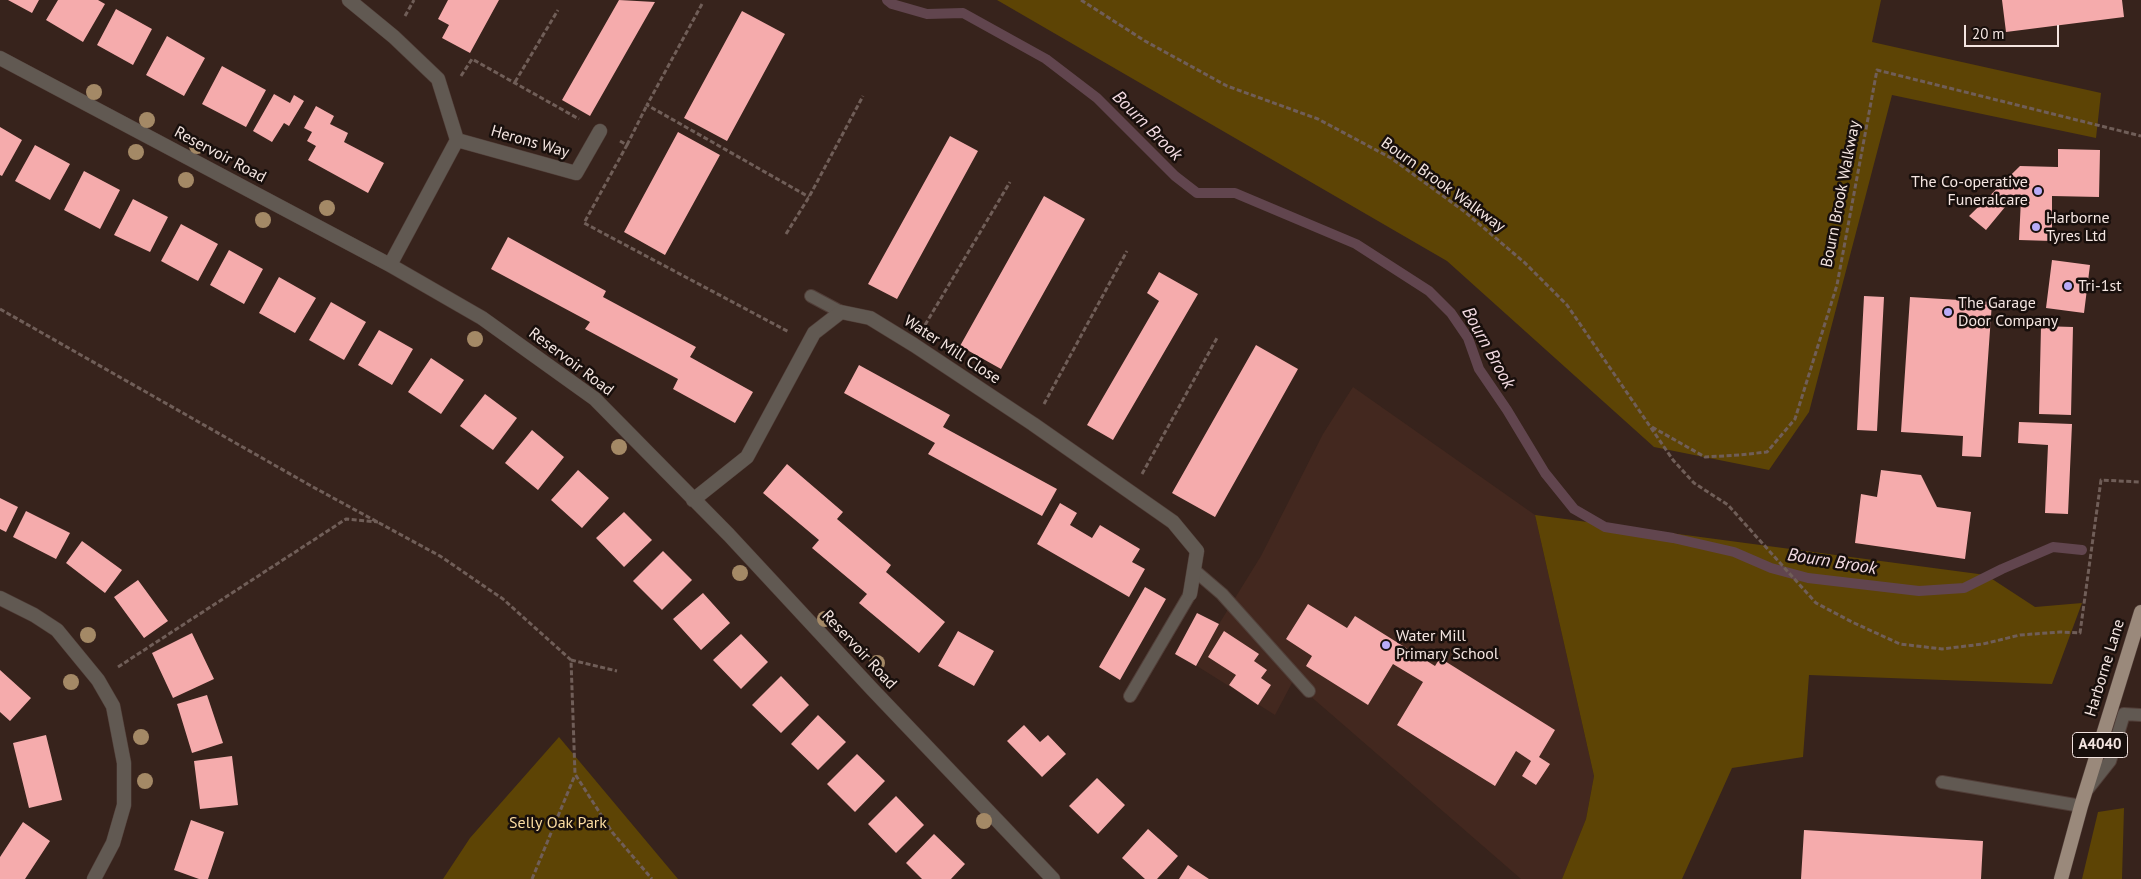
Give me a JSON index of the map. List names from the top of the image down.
{
  "streets": {
    "main road": ["Harborne Lane", "A4040"],
    "street": ["Herons Way", "Reservoir Road", "Water Mill Close"],
    "path": ["Bourn Brook Walkway"]
  },
  "water": ["Bourn Brook"],
  "parks": ["Selly Oak Park"],
  "places": [
    "The Co-operative Funeralcare",
    "Harborne Tyres Ltd",
    "Tri-1st",
    "The Garage Door Company",
    "Water Mill Primary School"
  ],
  "scale_bar": "20 m"
}
